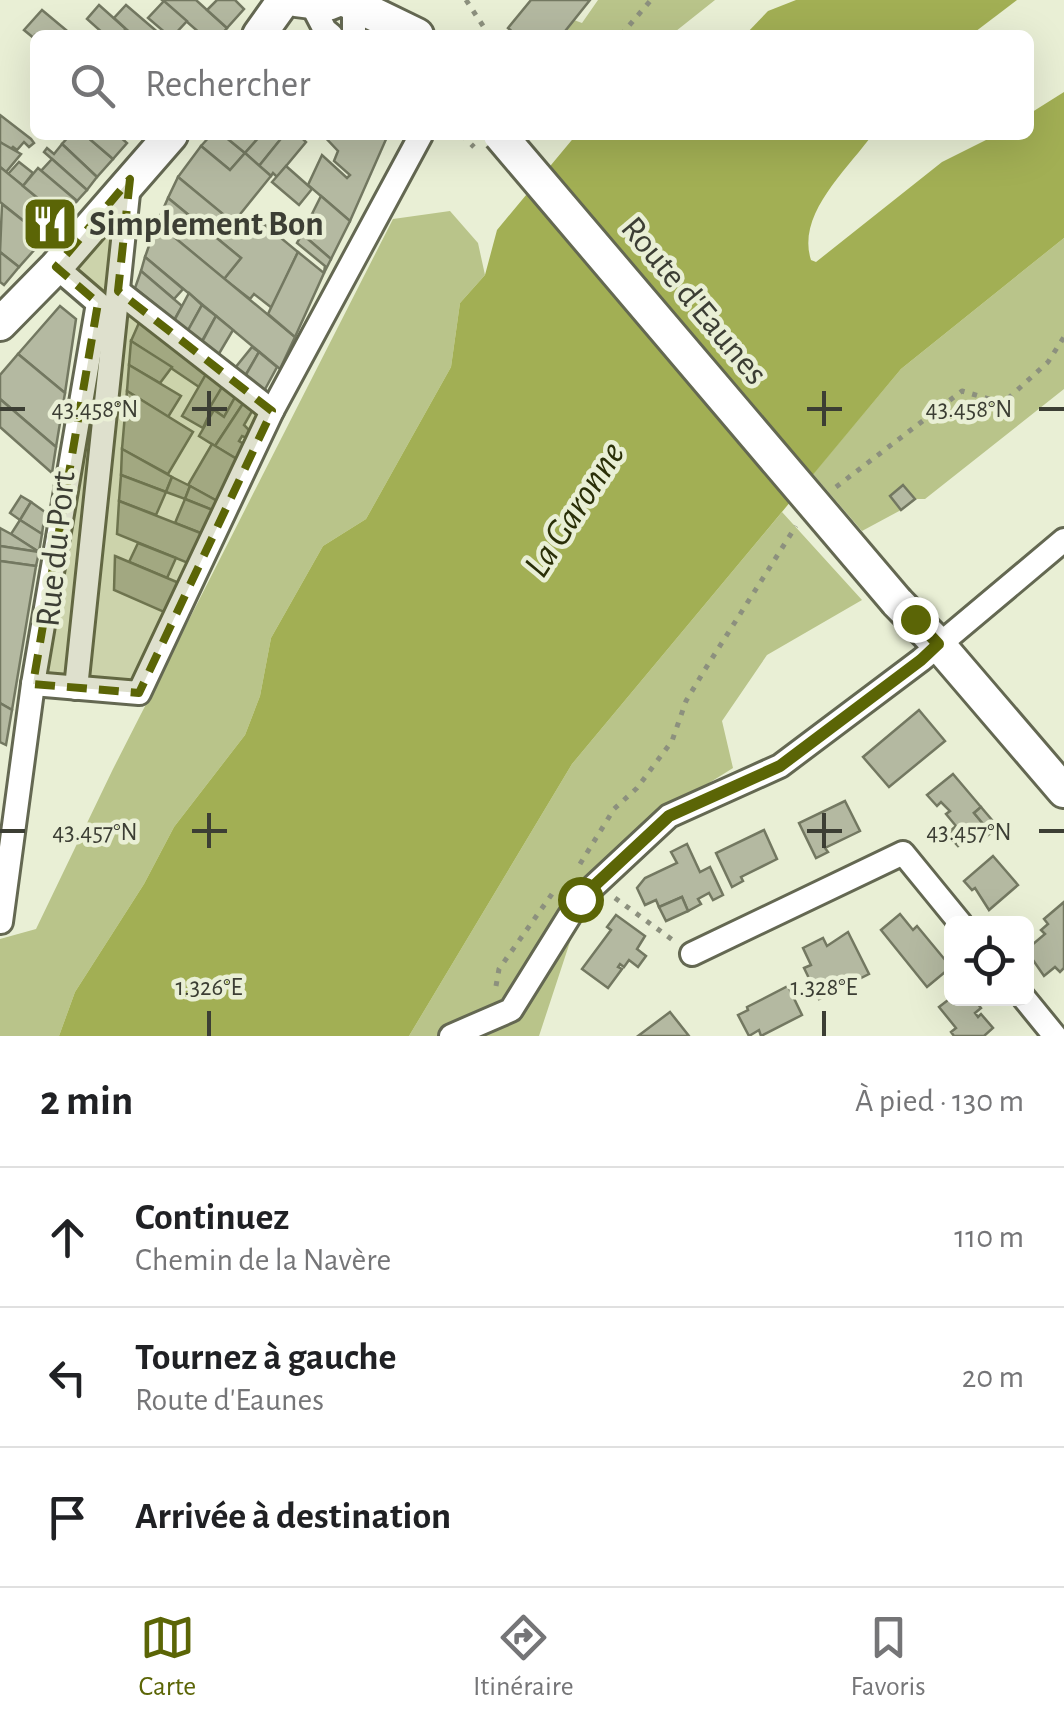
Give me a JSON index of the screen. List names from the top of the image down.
{
  "streets": {
    "main road": ["Route d'Eaunes"],
    "street": ["Rue du Port"]
  },
  "water": ["La Garonne"],
  "places": {
    "restaurant": ["Simplement Bon"]
  },
  "page": {
    "search": "Rechercher",
    "heading": ["2 min", "À pied · 130 m"],
    "list": [
      ["Continuez", "Chemin de la Navère", "110 m"],
      ["Tournez à gauche", "Route d'Eaunes", "20 m"],
      "Arrivée à destination"
    ],
    "nav": ["Carte", "Itinéraire", "Favoris"]
  },
  "coordinates": [
    "43.458°N",
    "43.457°N",
    "1.326°E",
    "1.328°E"
  ]
}
